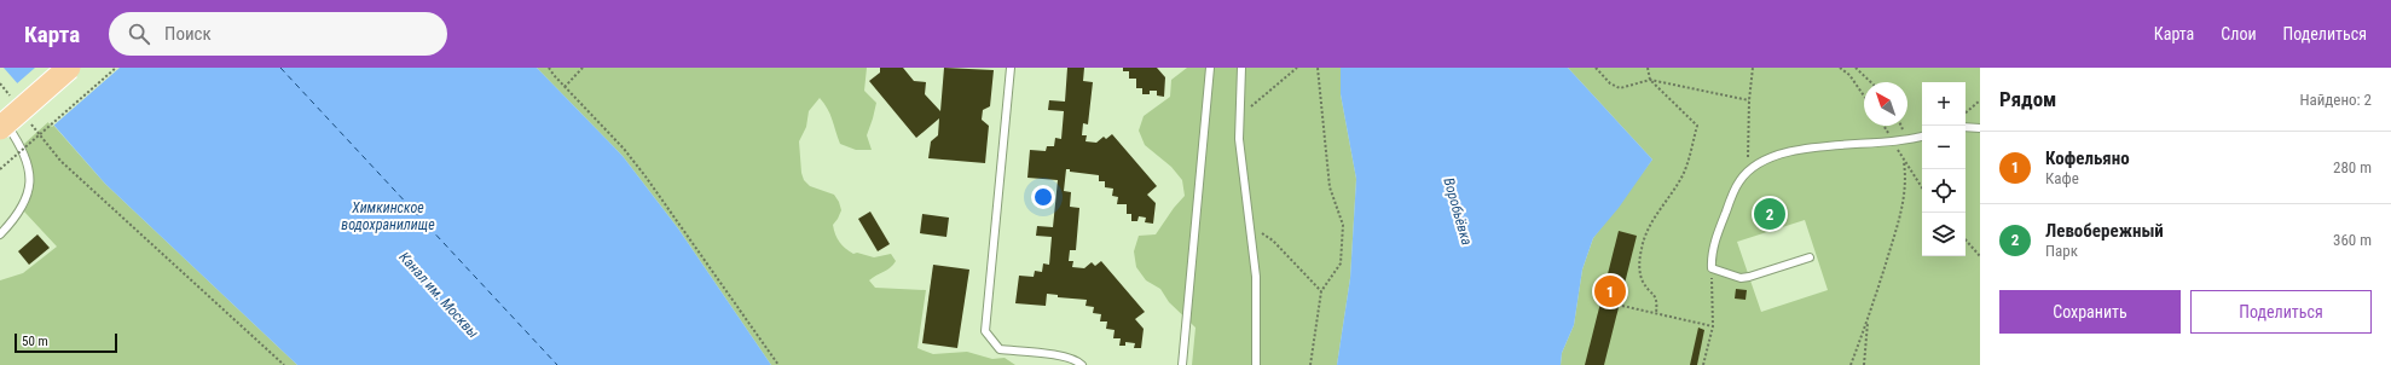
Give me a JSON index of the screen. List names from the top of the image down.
{
  "water": ["Химкинское водохранилище", "Воробьёвка", "Канал им. Москвы"],
  "scale_bar": "50 m",
  "north": "top left",
  "page": {
    "header": "Карта",
    "search": "Поиск",
    "nav": ["Карта", "Слои", "Поделиться"],
    "heading": ["Рядом", "Найдено: 2"],
    "map_buttons": ["+", "−"],
    "list": [
      {
        "mark": "1",
        "name": "Кофельяно",
        "note": "Кафе",
        "value": "280 m"
      },
      {
        "mark": "2",
        "name": "Левобережный",
        "note": "Парк",
        "value": "360 m"
      }
    ],
    "pins": ["2", "1"],
    "buttons": ["Сохранить", "Поделиться"],
    "scale": "50 m"
  }
}
